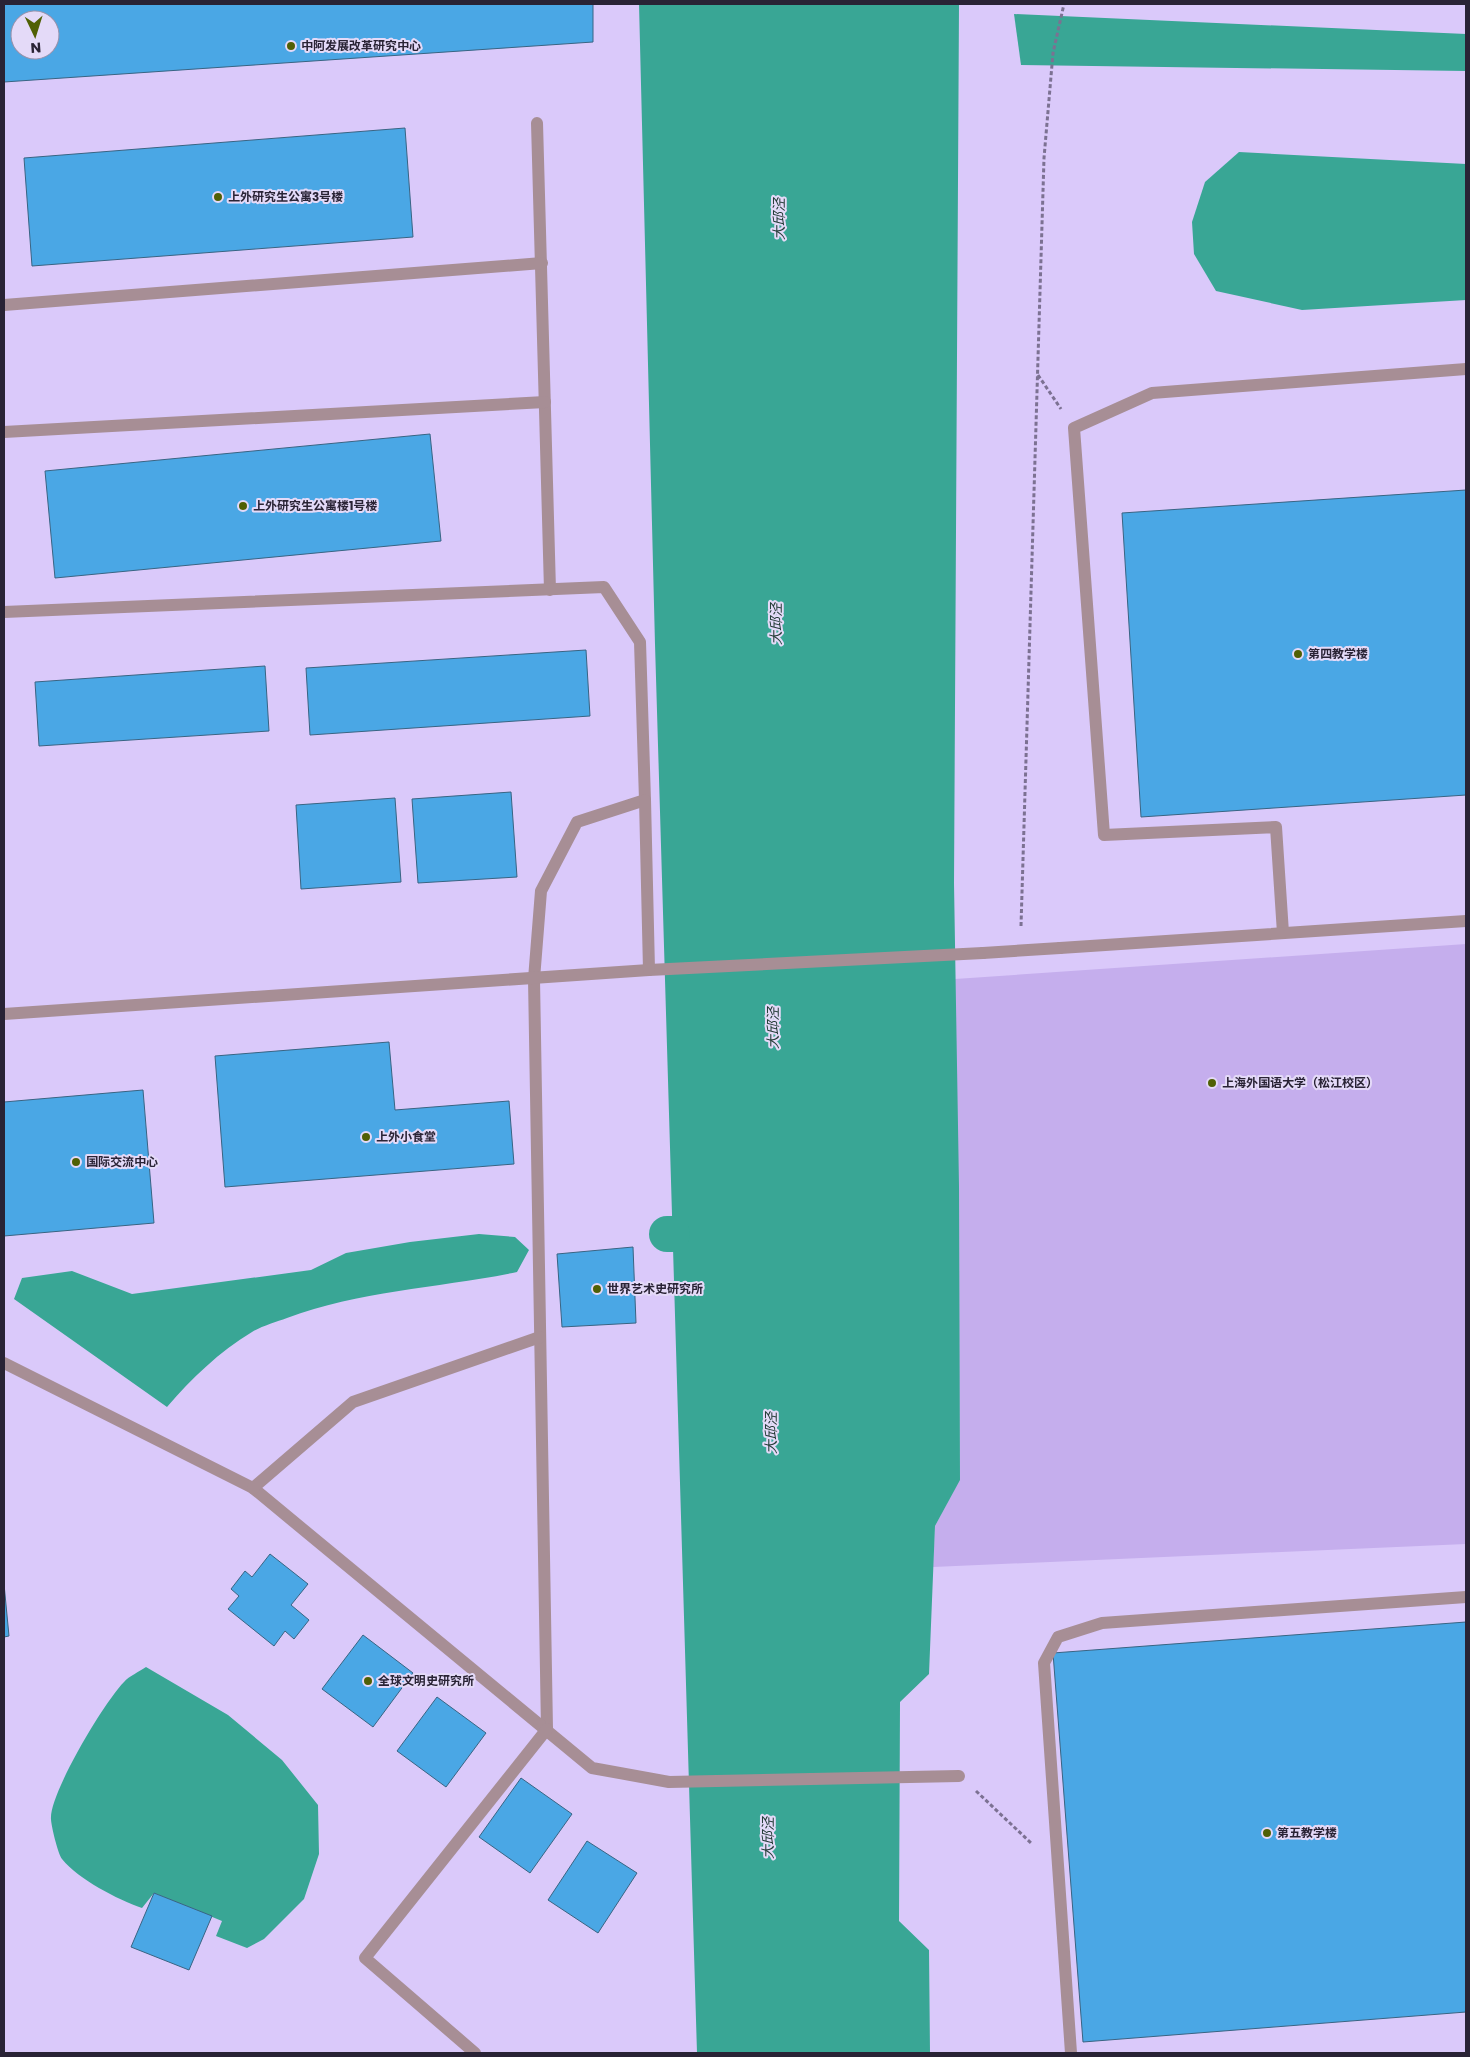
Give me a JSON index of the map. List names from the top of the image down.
{
  "water": ["大邱泾"],
  "places": [
    "中阿发展改革研究中心",
    "上外研究生公寓3号楼",
    "上外研究生公寓楼1号楼",
    "第四教学楼",
    "上海外国语大学（松江校区）",
    "上外小食堂",
    "国际交流中心",
    "世界艺术史研究所",
    "全球文明史研究所",
    "第五教学楼"
  ],
  "north": "bottom"
}
